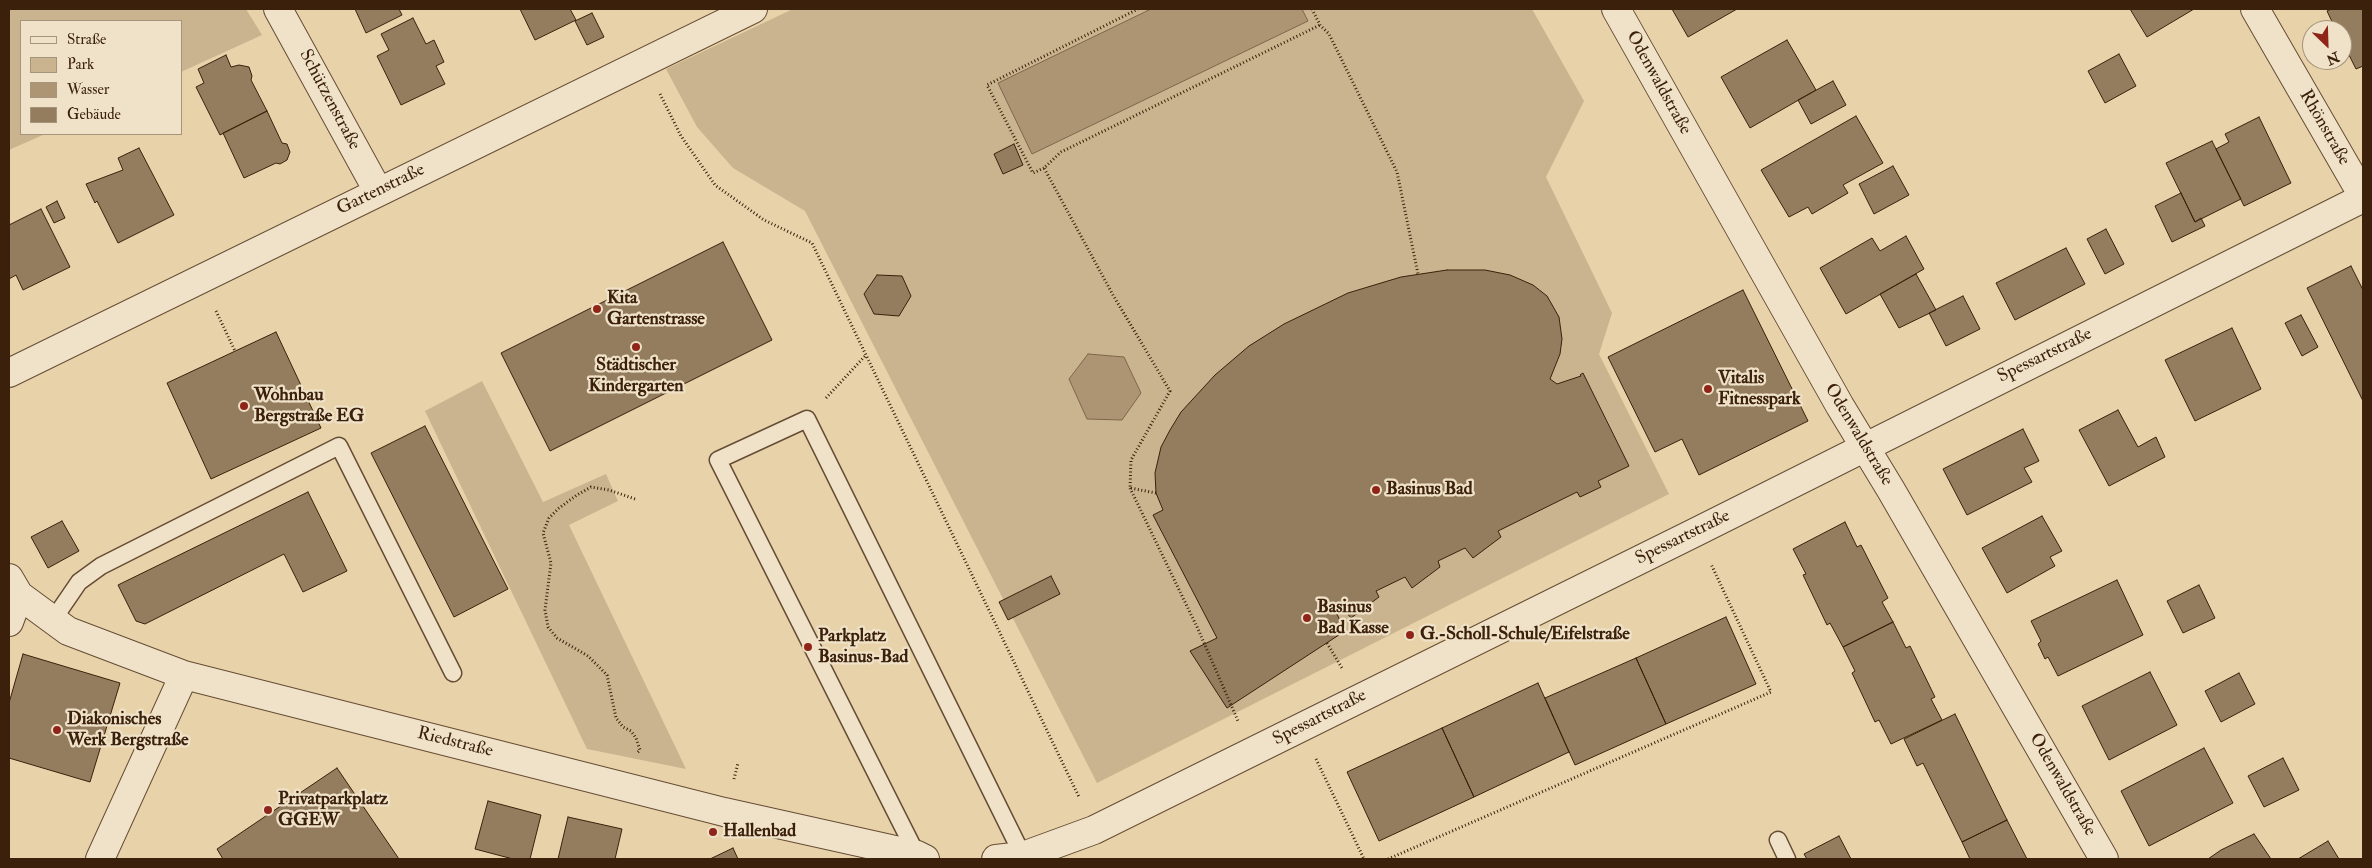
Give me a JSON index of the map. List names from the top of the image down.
{
  "streets": {
    "street": [
      "Odenwaldstraße",
      "Schützenstraße",
      "Rhönstraße",
      "Gartenstraße",
      "Spessartstraße",
      "Riedstraße"
    ]
  },
  "crossings": [
    ["Odenwaldstraße", "Spessartstraße"],
    ["Schützenstraße", "Gartenstraße"],
    ["Rhönstraße", "Spessartstraße"]
  ],
  "places": [
    "Kita Gartenstrasse",
    "Städtischer Kindergarten",
    "Vitalis Fitnesspark",
    "Wohnbau Bergstraße EG",
    "Basinus Bad",
    "Basinus Bad Kasse",
    "G.-Scholl-Schule/Eifelstraße",
    "Parkplatz Basinus-Bad",
    "Diakonisches Werk Bergstraße",
    "Privatparkplatz GGEW",
    "Hallenbad"
  ],
  "legend": [
    "Straße",
    "Park",
    "Wasser",
    "Gebäude"
  ],
  "north": "bottom right"
}
